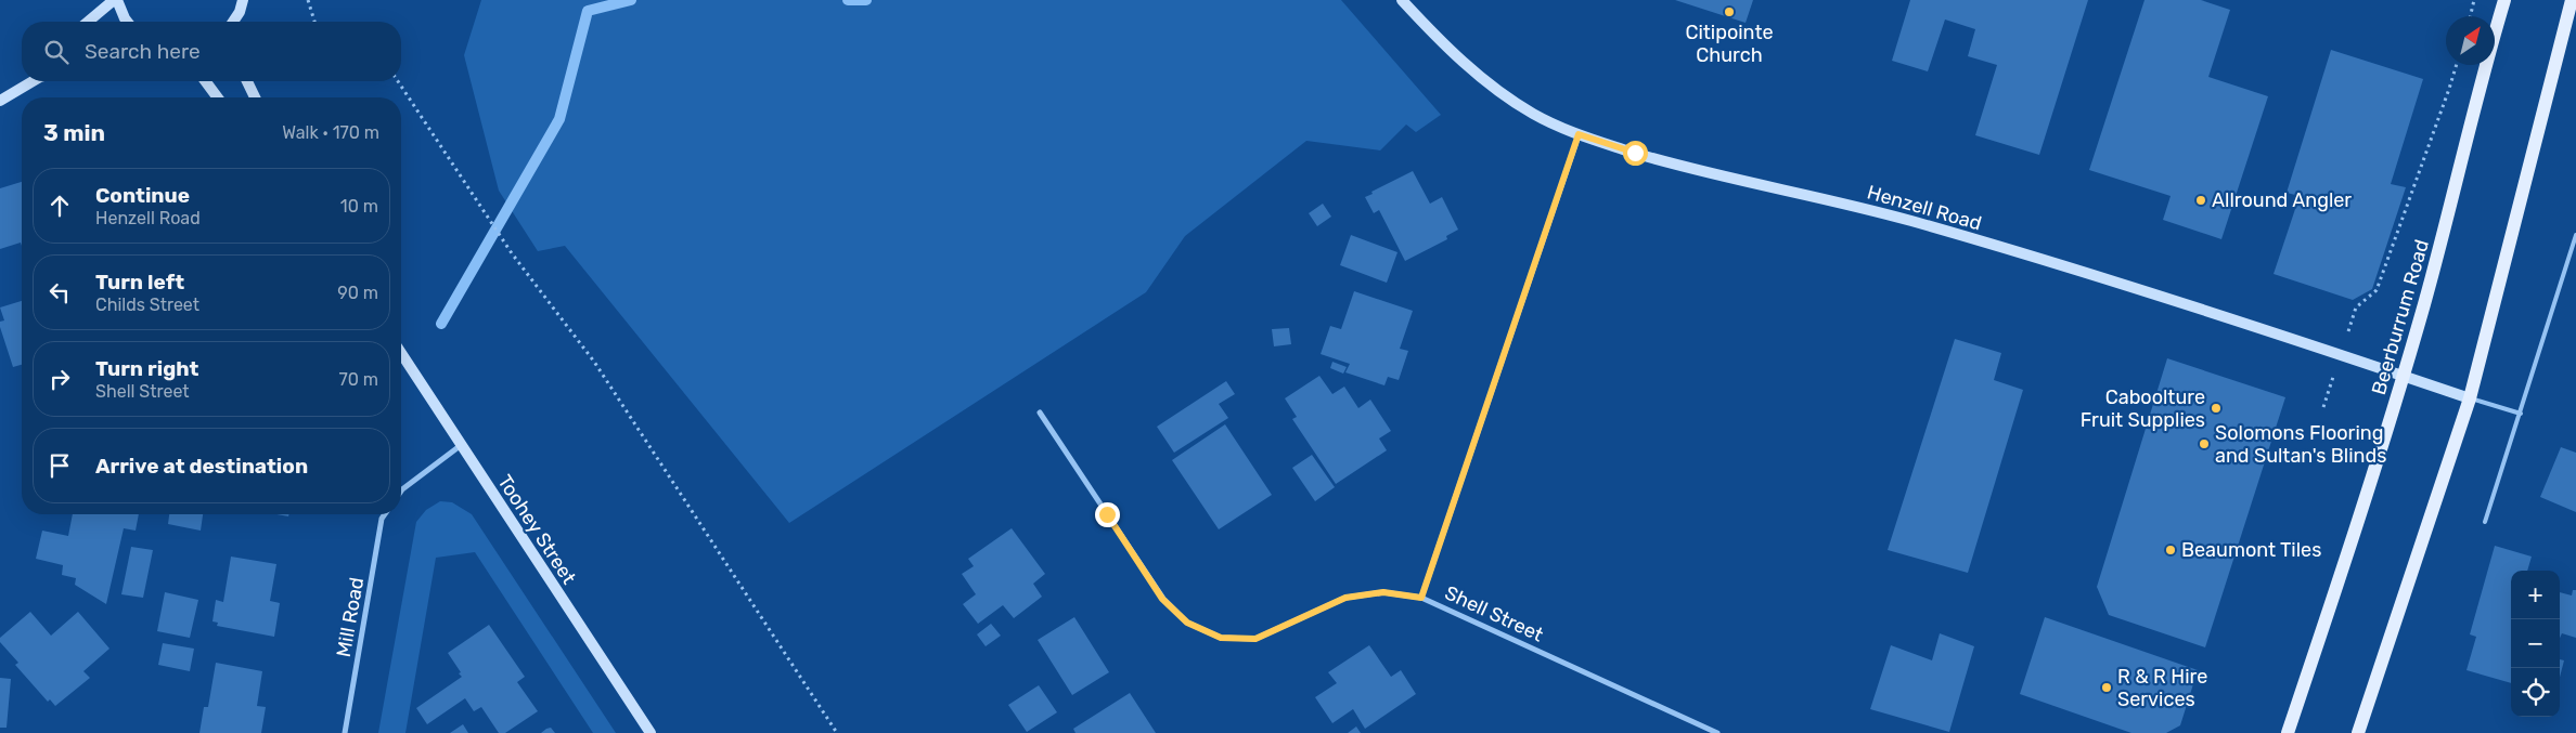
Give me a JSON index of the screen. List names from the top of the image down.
{
  "streets": {
    "main road": ["Henzell Road", "Beerburrum Road", "Toohey Street"],
    "street": ["Shell Street", "Mill Road"]
  },
  "crossings": [
    ["Henzell Road", "Beerburrum Road"]
  ],
  "places": [
    "Citipointe Church",
    "Allround Angler",
    "Caboolture Fruit Supplies",
    "Solomons Flooring and Sultan's Blinds",
    "Beaumont Tiles",
    "R & R Hire Services"
  ],
  "north": "top right",
  "page": {
    "search": "Search here",
    "heading": ["3 min", "Walk · 170 m"],
    "list": [
      ["Continue", "Henzell Road", "10 m"],
      ["Turn left", "Childs Street", "90 m"],
      ["Turn right", "Shell Street", "70 m"],
      "Arrive at destination"
    ],
    "map_buttons": ["+", "−"]
  }
}
